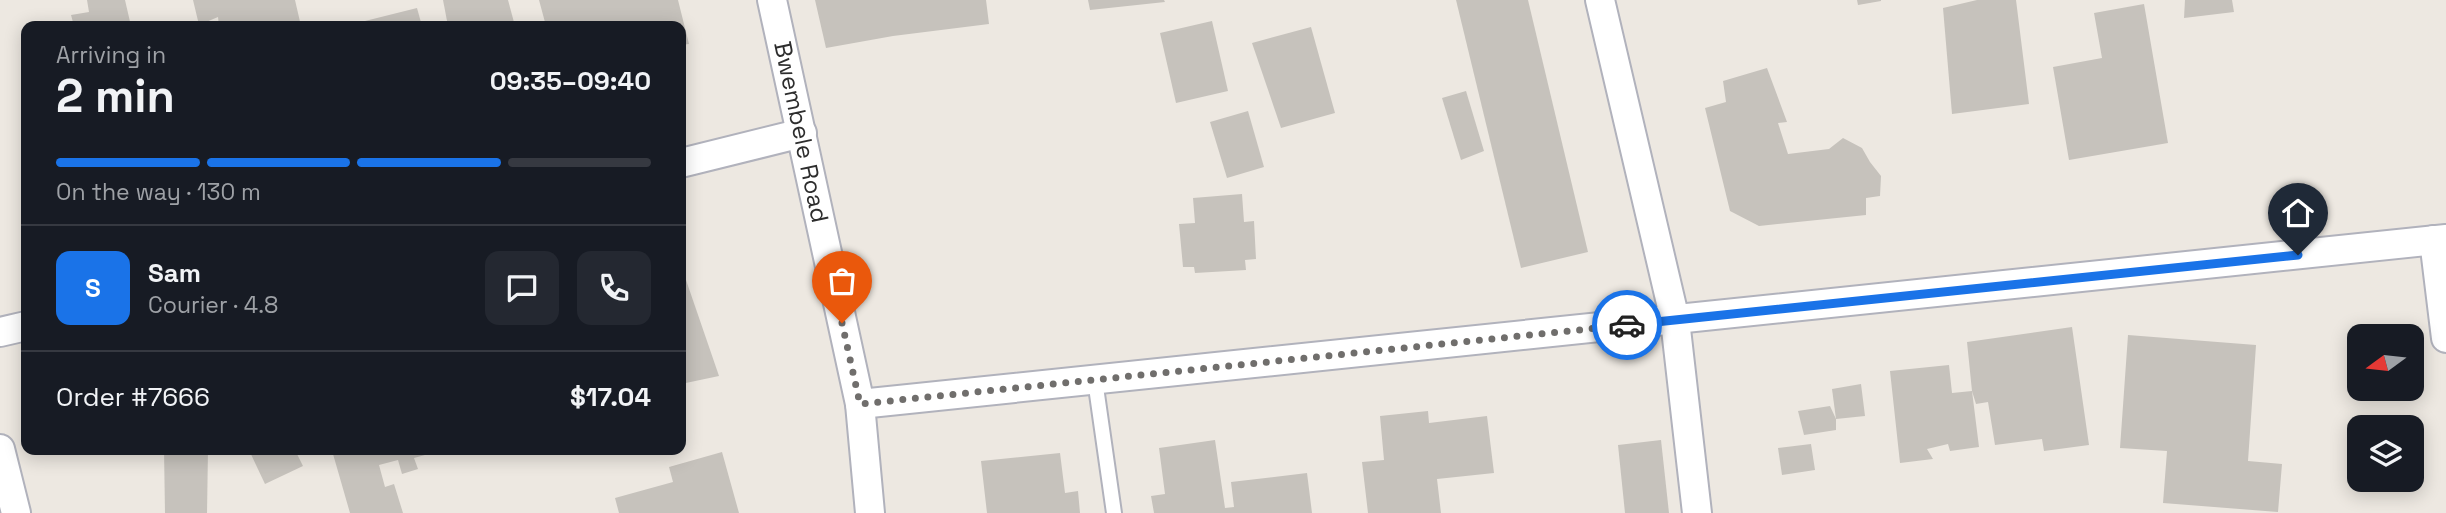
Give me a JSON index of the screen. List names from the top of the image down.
{
  "streets": {
    "street": ["Bwembele Road"]
  },
  "north": "left",
  "page": {
    "heading": ["2 min", "Arriving in", "09:35–09:40"],
    "panel": [
      "Sam",
      "Courier · 4.8",
      "Order #7666",
      "$17.04"
    ],
    "bar": "On the way · 130 m",
    "round": "S"
  }
}
